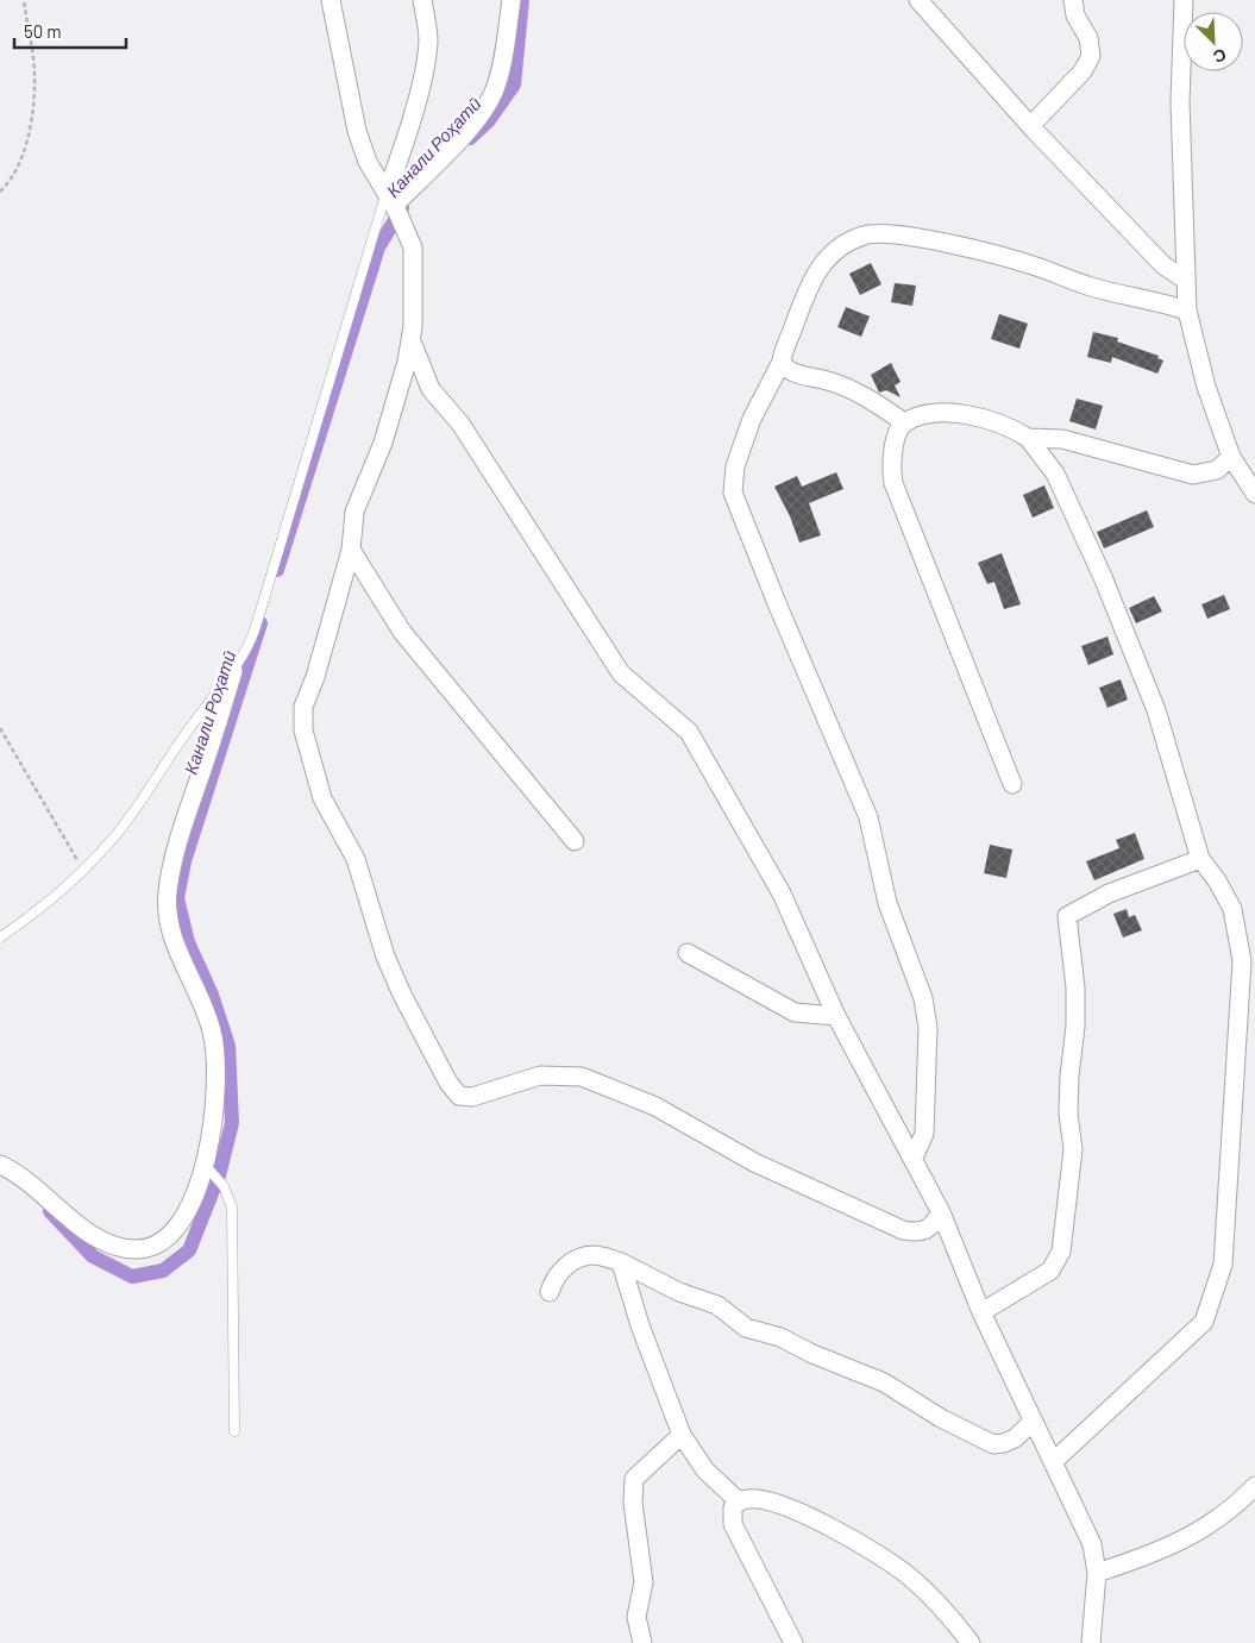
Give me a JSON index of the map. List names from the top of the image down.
{
  "water": ["Канали Роҳатӣ"],
  "scale_bar": "50 m",
  "north": "bottom right"
}
